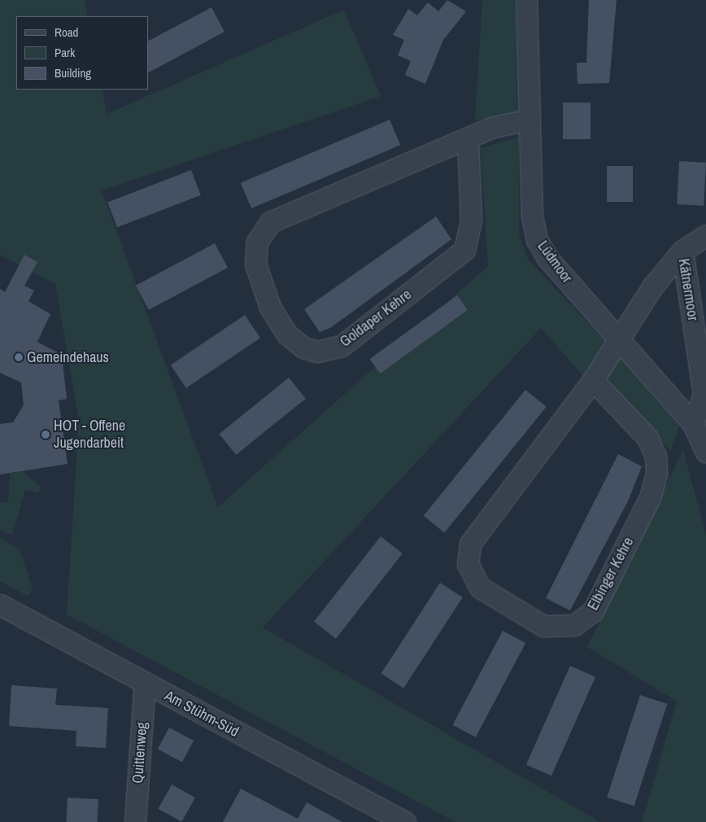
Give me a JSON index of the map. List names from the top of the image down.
{
  "streets": {
    "street": [
      "Lüdmoor",
      "Kätnermoor",
      "Goldaper Kehre",
      "Elbinger Kehre",
      "Am Stühm-Süd",
      "Quittenweg"
    ]
  },
  "crossings": [
    ["Lüdmoor", "Kätnermoor"],
    ["Lüdmoor", "Goldaper Kehre"],
    ["Lüdmoor", "Elbinger Kehre"],
    ["Kätnermoor", "Elbinger Kehre"],
    ["Am Stühm-Süd", "Quittenweg"]
  ],
  "places": ["Gemeindehaus", "HOT - Offene Jugendarbeit"],
  "legend": ["Road", "Park", "Building"]
}
